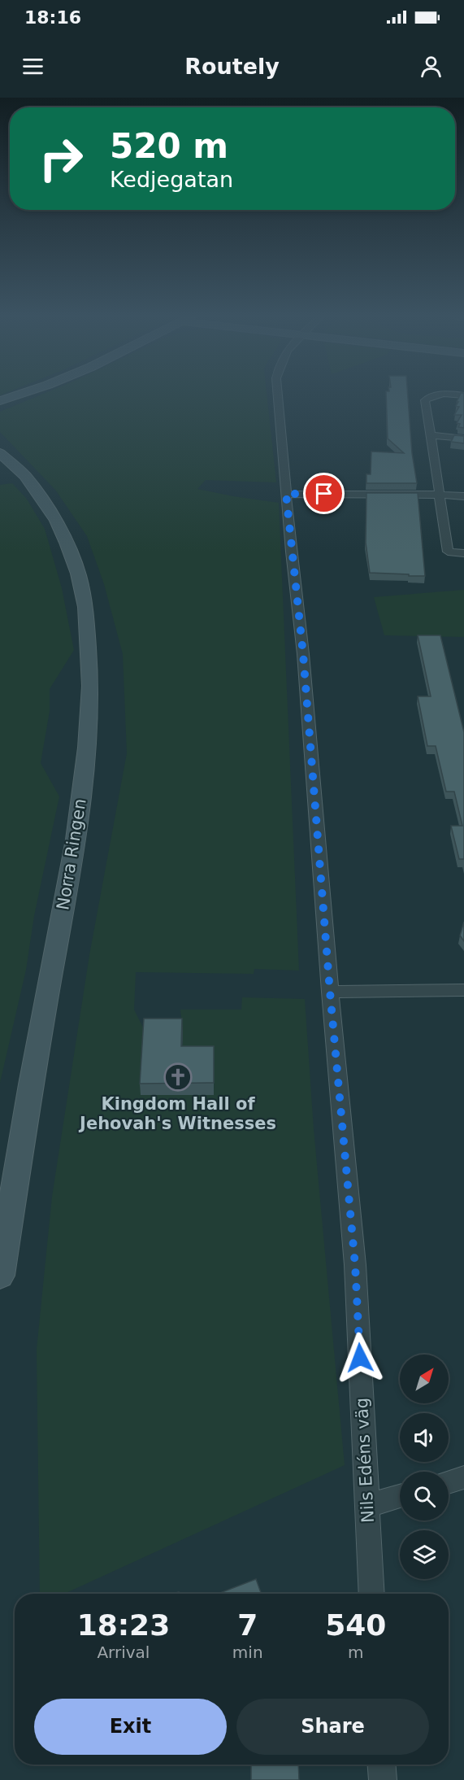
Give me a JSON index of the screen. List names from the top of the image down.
{
  "streets": {
    "main road": ["Norra Ringen"],
    "street": ["Nils Edéns väg"]
  },
  "places": {
    "church": ["Kingdom Hall of Jehovah's Witnesses"]
  },
  "north": "top right",
  "page": {
    "status": "18:16",
    "header": "Routely",
    "turn": ["520 m", "Kedjegatan"],
    "eta": [
      "18:23",
      "Arrival",
      "7",
      "min",
      "540",
      "m"
    ],
    "buttons": ["Exit", "Share"]
  }
}
